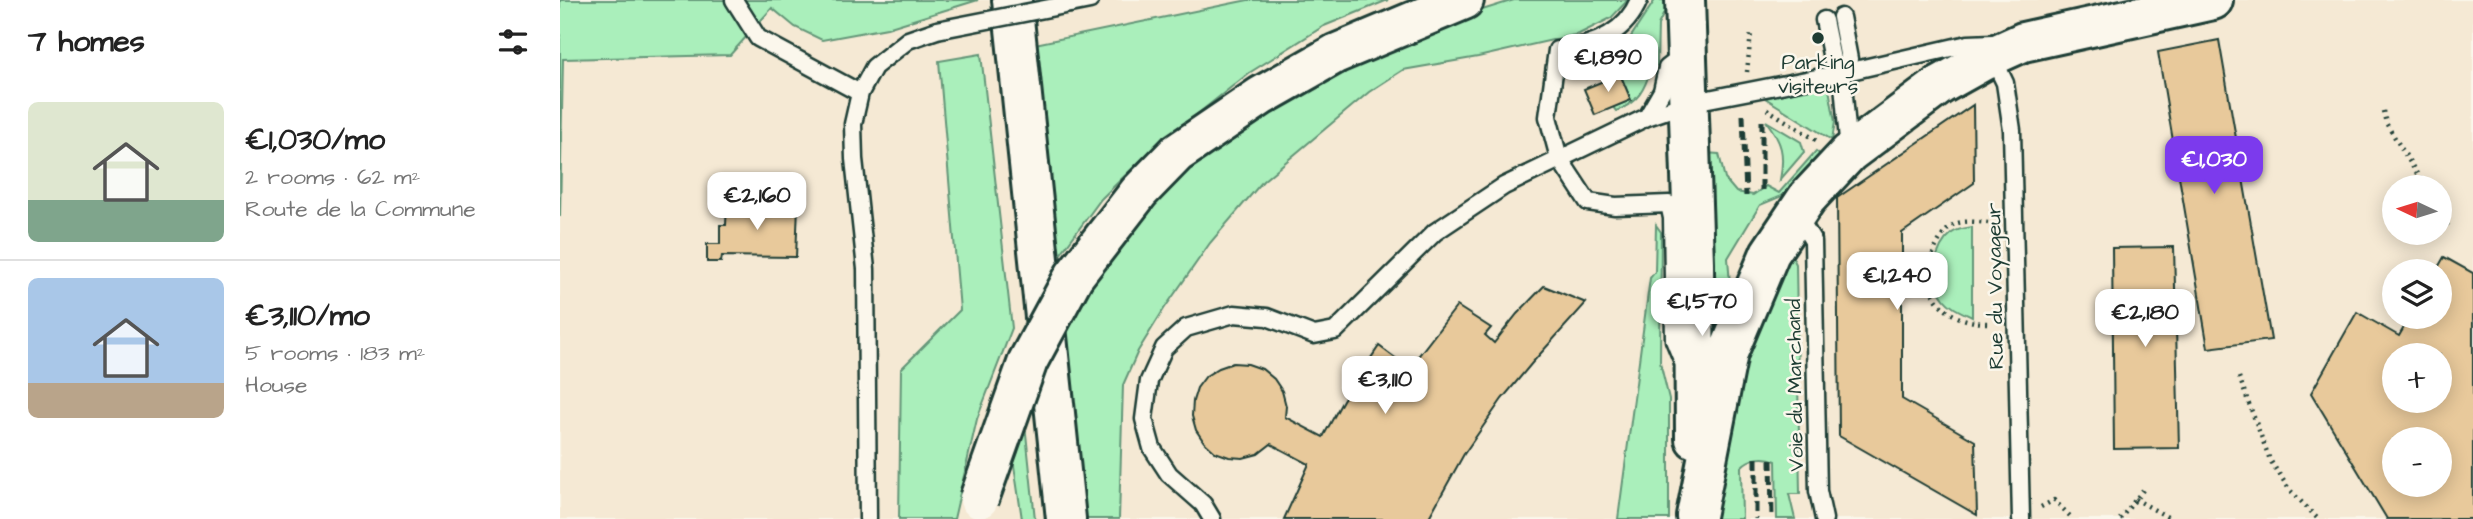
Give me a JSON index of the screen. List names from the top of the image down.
{
  "streets": {
    "lane": ["Rue du Voyageur", "Voie du Marchand"]
  },
  "places": ["Parking visiteurs"],
  "north": "left",
  "page": {
    "heading": "7 homes",
    "price": [
      "€1,890",
      "€1,030",
      "€2,160",
      "€1,240",
      "€1,570",
      "€2,180",
      "€3,110"
    ],
    "list": [
      {
        "name": "€1,030/mo",
        "note": "2 rooms · 62 m² · Route de la Commune"
      },
      {
        "name": "€3,110/mo",
        "note": "5 rooms · 183 m² · House"
      }
    ],
    "map_buttons": ["+", "−"]
  }
}
